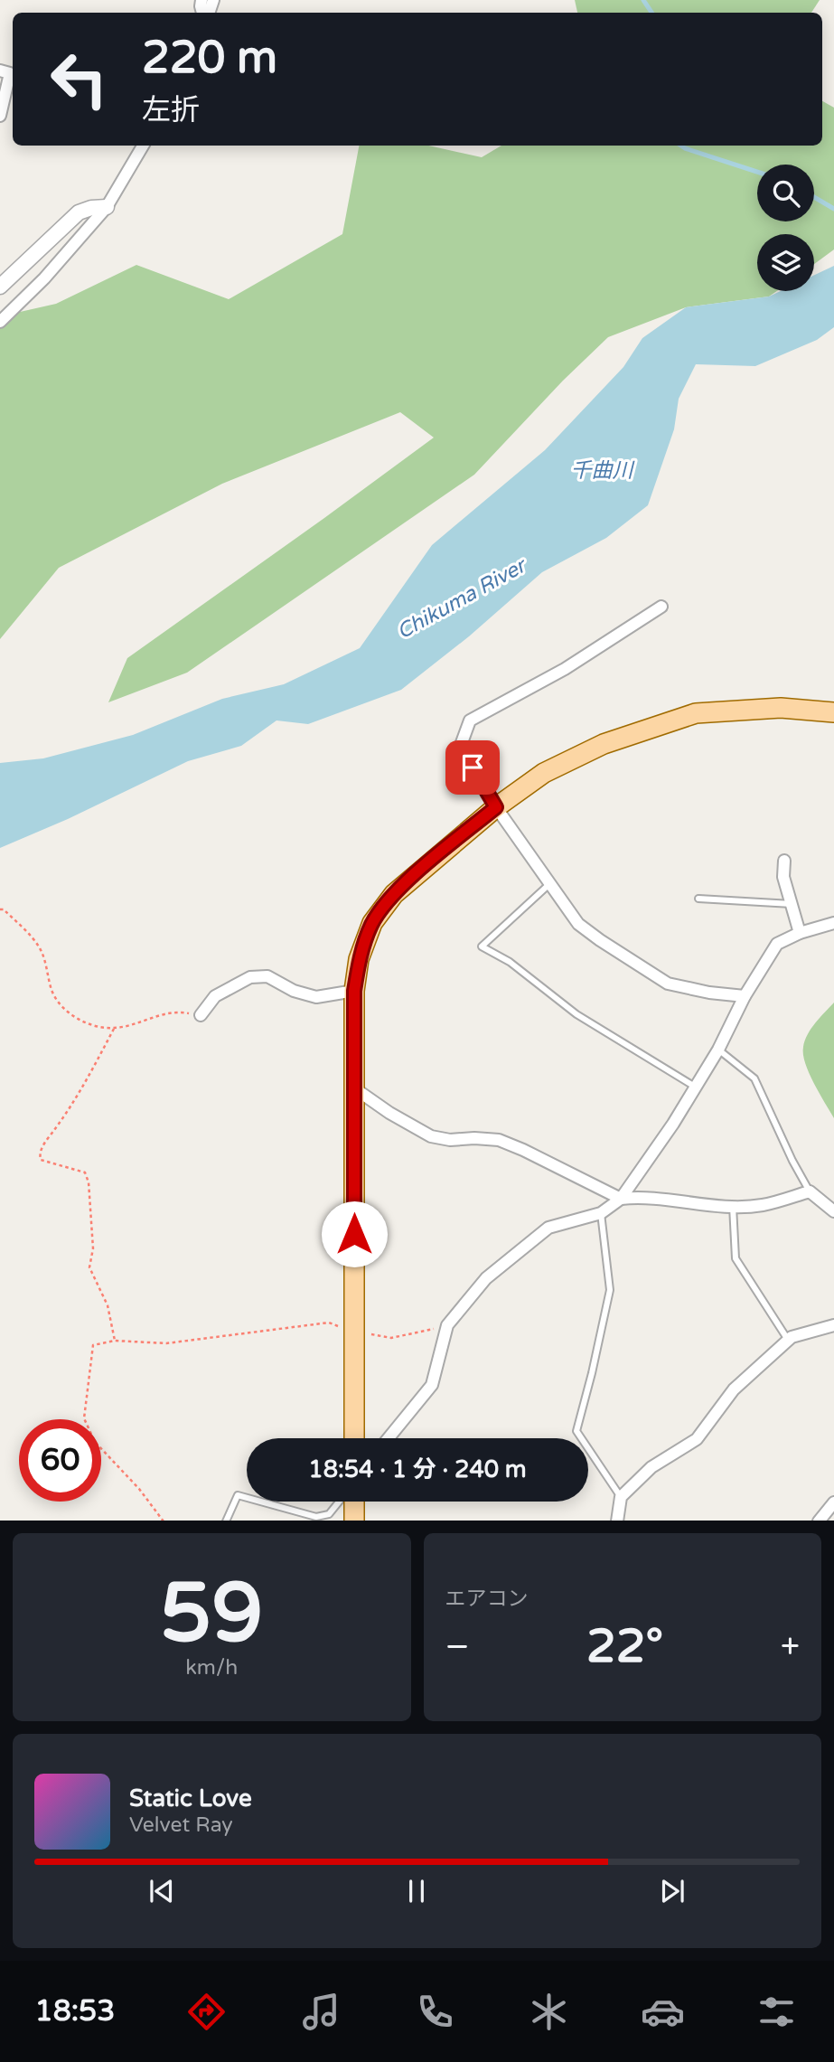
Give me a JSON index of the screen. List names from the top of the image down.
{
  "water": ["千曲川", "Chikuma River"],
  "page": {
    "turn": ["220 m", "左折"],
    "limit": "60",
    "trip": "18:54 · 1 分 · 240 m",
    "tile": [
      ["59", "km/h"],
      "エアコン"
    ],
    "heat": ["−", "22°", "+"],
    "song": ["Static Love", "Velvet Ray"],
    "tabs": "18:53"
  }
}
